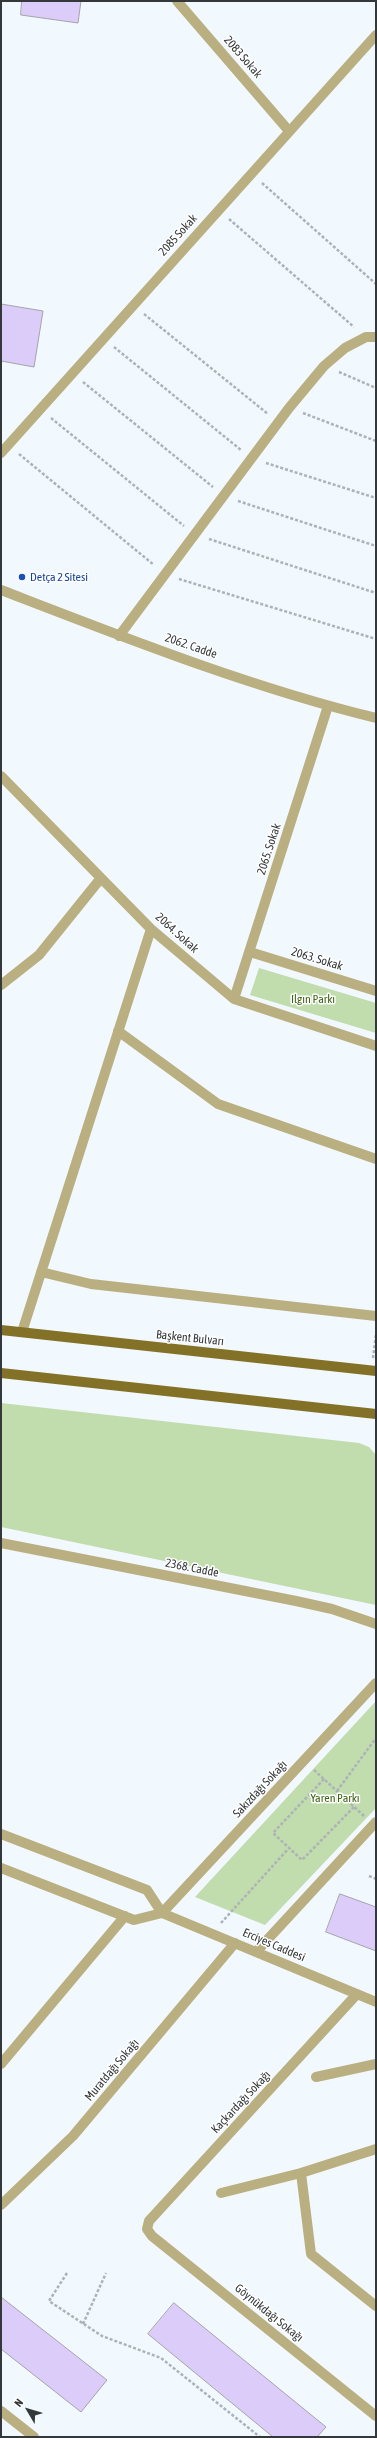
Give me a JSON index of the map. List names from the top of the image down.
{
  "streets": {
    "main road": ["Başkent Bulvarı"],
    "street": [
      "2083 Sokak",
      "2085 Sokak",
      "2062. Cadde",
      "2065. Sokak",
      "2064. Sokak",
      "2063. Sokak",
      "2368. Cadde",
      "Sakızdağı Sokağı",
      "Erciyes Caddesi",
      "Muratdağı Sokağı",
      "Kaçkardağı Sokağı",
      "Göynükdağı Sokağı"
    ]
  },
  "crossings": [
    ["2083 Sokak", "2085 Sokak"],
    ["2062. Cadde", "2065. Sokak"],
    ["2065. Sokak", "2064. Sokak"],
    ["2065. Sokak", "2063. Sokak"],
    ["Sakızdağı Sokağı", "Erciyes Caddesi"],
    ["Erciyes Caddesi", "Muratdağı Sokağı"],
    ["Erciyes Caddesi", "Kaçkardağı Sokağı"],
    ["Kaçkardağı Sokağı", "Göynükdağı Sokağı"]
  ],
  "parks": ["Ilgın Parkı", "Yaren Parkı"],
  "places": ["Detça 2 Sitesi"],
  "north": "top left"
}
